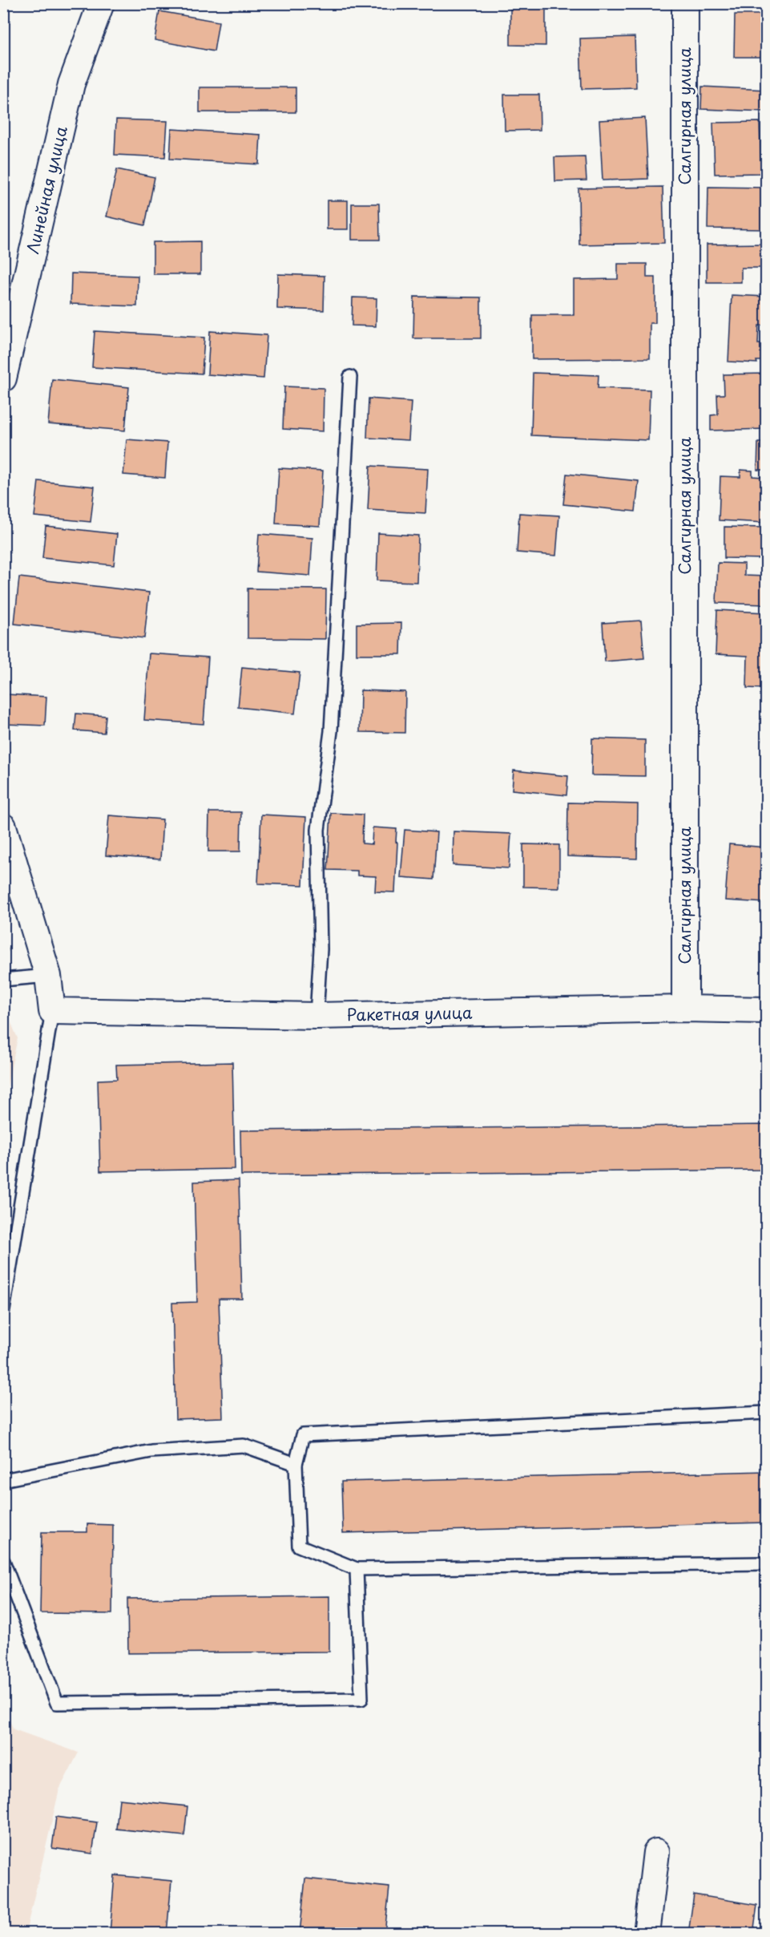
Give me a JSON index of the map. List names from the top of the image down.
{
  "streets": {
    "street": ["Салгирная улица", "Линейная улица", "Ракетная улица"]
  },
  "crossings": [
    ["Салгирная улица", "Ракетная улица"]
  ]
}
